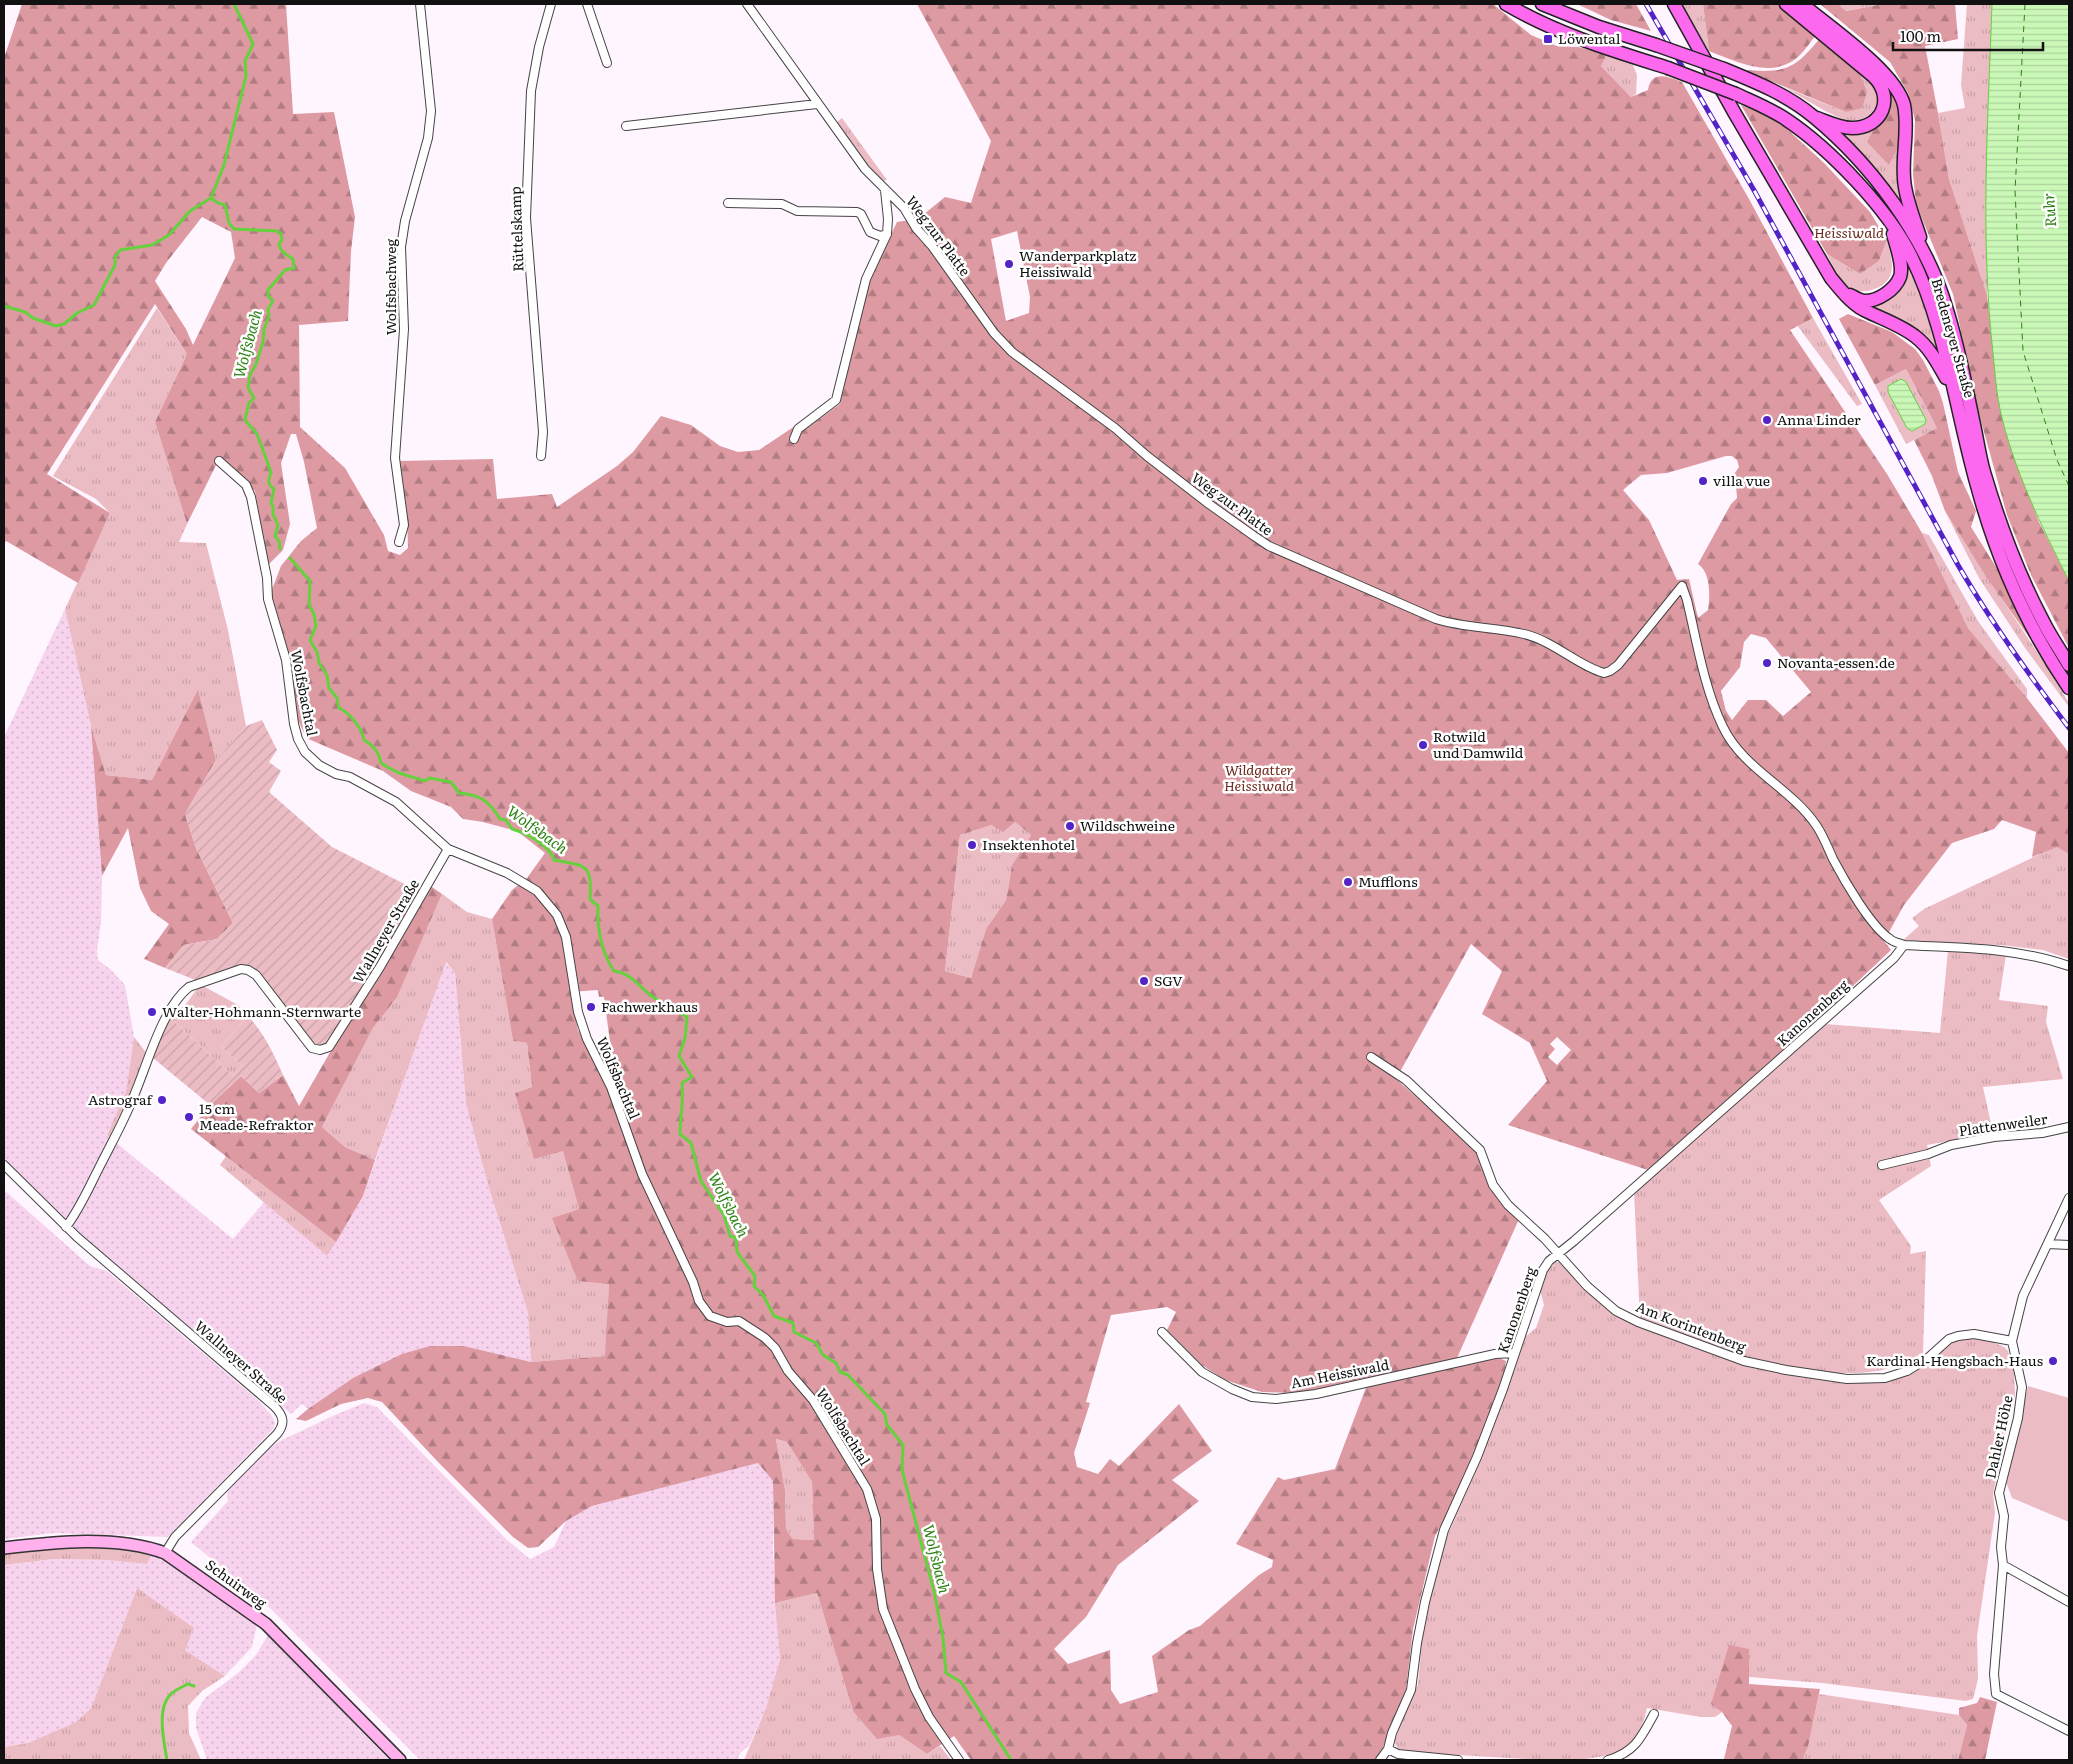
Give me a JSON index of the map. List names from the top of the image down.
{
  "streets": {
    "main road": ["Bredeneyer Straße", "Schuirweg"],
    "street": [
      "Rüttelskamp",
      "Weg zur Platte",
      "Wolfsbachweg",
      "Wolfsbachtal",
      "Wallneyer Straße",
      "Kanonenberg",
      "Plattenweiler",
      "Am Korintenberg",
      "Am Heissiwald",
      "Dahler Höhe"
    ]
  },
  "crossings": [
    ["Weg zur Platte", "Kanonenberg"],
    ["Wolfsbachtal", "Wallneyer Straße"],
    ["Wallneyer Straße", "Schuirweg"],
    ["Kanonenberg", "Am Korintenberg"],
    ["Kanonenberg", "Am Heissiwald"],
    ["Am Korintenberg", "Dahler Höhe"]
  ],
  "water": ["Ruhr", "Wolfsbach"],
  "parks": ["Heissiwald", "Wildgatter Heissiwald"],
  "places": {
    "transit": ["Löwental"],
    "other": [
      "Wanderparkplatz Heissiwald",
      "Anna Linder",
      "villa vue",
      "Novanta-essen.de",
      "Rotwild und Damwild",
      "Wildschweine",
      "Insektenhotel",
      "Mufflons",
      "SGV",
      "Fachwerkhaus",
      "Walter-Hohmann-Sternwarte",
      "Astrograf",
      "15 cm Meade-Refraktor",
      "Kardinal-Hengsbach-Haus"
    ]
  },
  "scale_bar": "100 m"
}
